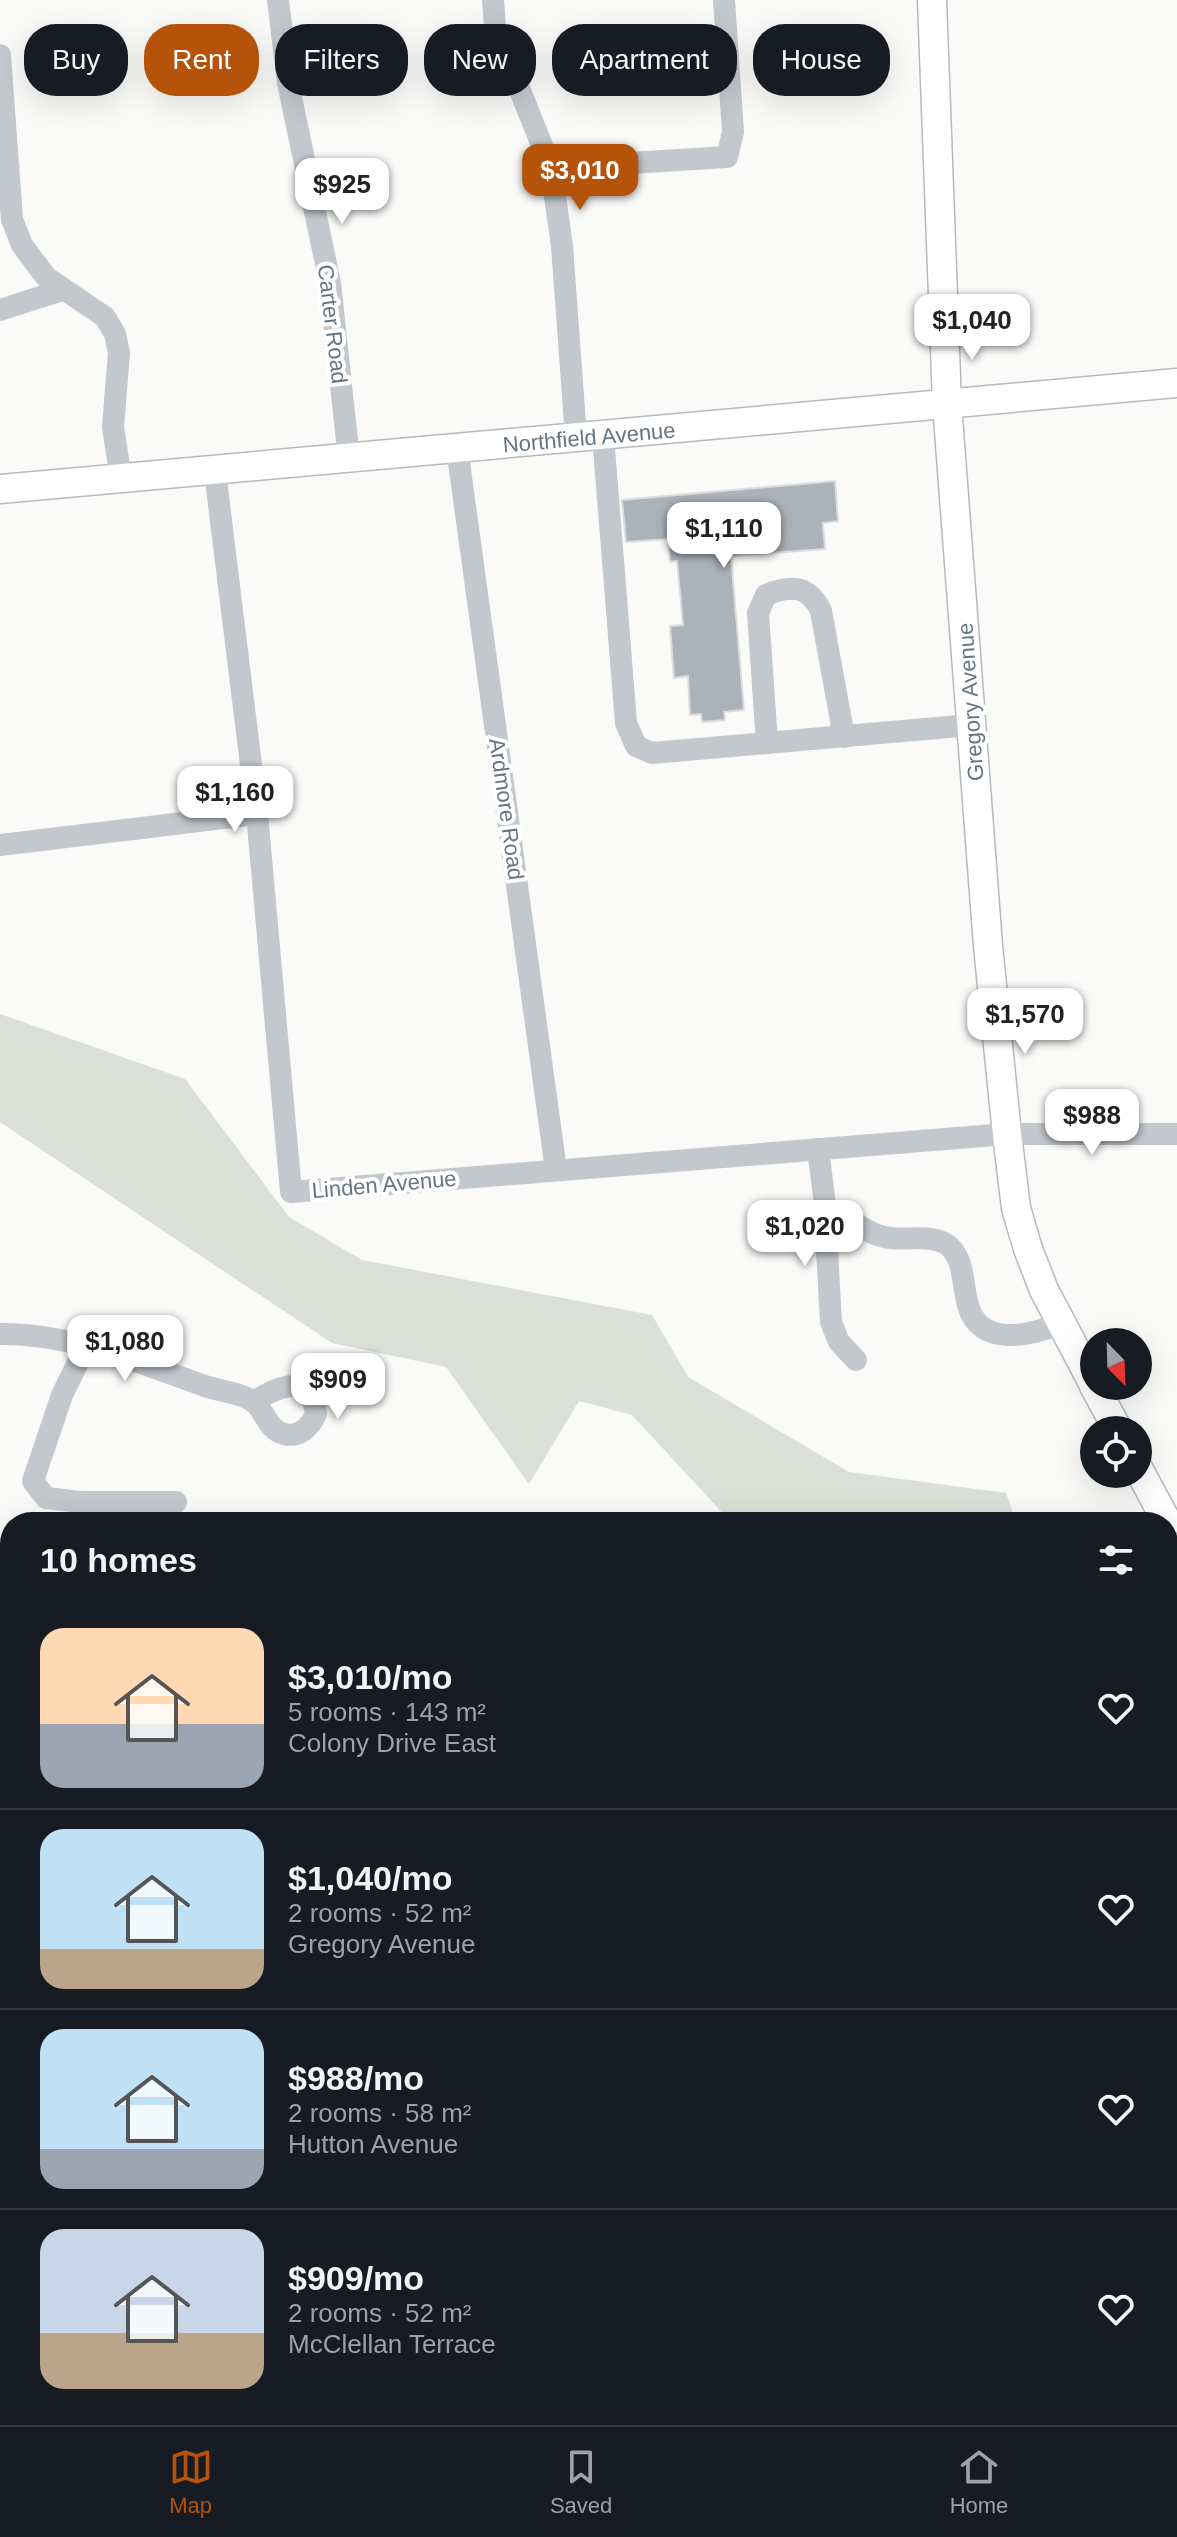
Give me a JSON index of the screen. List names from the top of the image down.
{
  "streets": {
    "main road": ["Northfield Avenue", "Gregory Avenue"],
    "street": ["Carter Road", "Ardmore Road", "Linden Avenue"]
  },
  "crossings": [
    ["Carter Road", "Northfield Avenue"],
    ["Northfield Avenue", "Gregory Avenue"],
    ["Northfield Avenue", "Ardmore Road"],
    ["Northfield Avenue", "Linden Avenue"],
    ["Gregory Avenue", "Linden Avenue"],
    ["Ardmore Road", "Linden Avenue"]
  ],
  "north": "bottom right",
  "page": {
    "chip": [
      "Buy",
      "Rent",
      "Filters",
      "New",
      "Apartment",
      "House"
    ],
    "price": [
      "$3,010",
      "$925",
      "$1,040",
      "$1,110",
      "$1,160",
      "$1,570",
      "$988",
      "$1,020",
      "$1,080",
      "$909"
    ],
    "heading": "10 homes",
    "list": [
      {
        "name": "$3,010/mo",
        "note": "5 rooms · 143 m² · Colony Drive East"
      },
      {
        "name": "$1,040/mo",
        "note": "2 rooms · 52 m² · Gregory Avenue"
      },
      {
        "name": "$988/mo",
        "note": "2 rooms · 58 m² · Hutton Avenue"
      },
      {
        "name": "$909/mo",
        "note": "2 rooms · 52 m² · McClellan Terrace"
      }
    ],
    "tabs": ["Map", "Saved", "Home"]
  }
}
